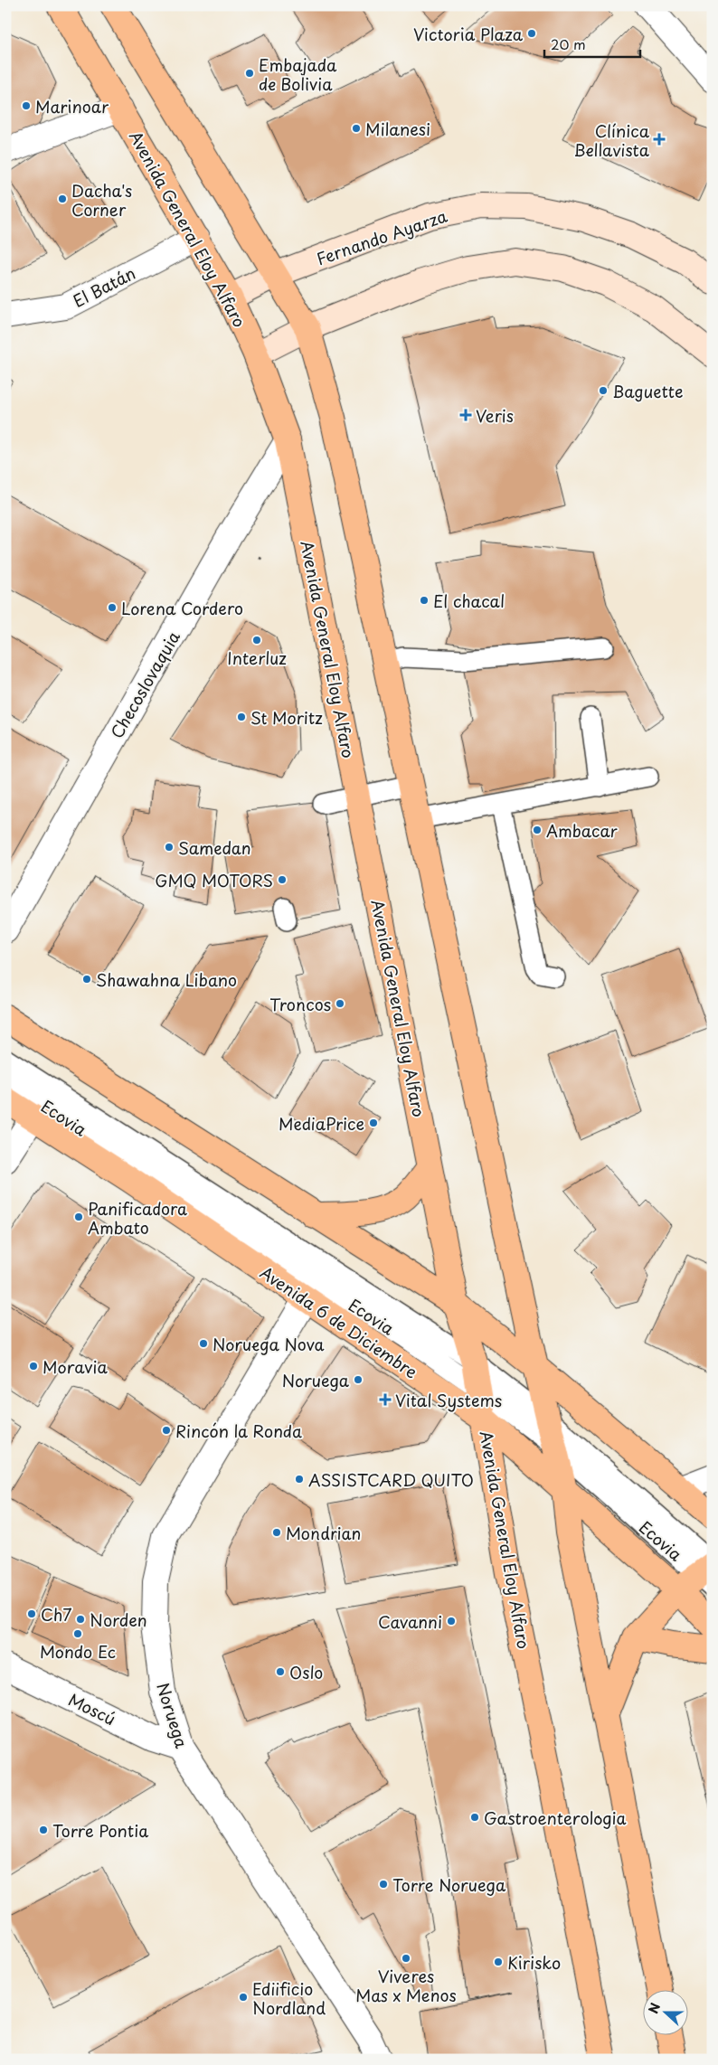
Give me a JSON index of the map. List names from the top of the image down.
{
  "streets": {
    "main road": ["Avenida General Eloy Alfaro", "Fernando Ayarza", "Avenida 6 de Diciembre"],
    "street": [
      "El Batán",
      "Checoslovaquia",
      "Moscú",
      "Noruega"
    ],
    "lane": ["Ecovia"]
  },
  "crossings": [
    ["Avenida General Eloy Alfaro", "Fernando Ayarza"],
    ["Avenida General Eloy Alfaro", "El Batán"],
    ["Avenida General Eloy Alfaro", "Checoslovaquia"],
    ["Avenida General Eloy Alfaro", "Ecovia"],
    ["Avenida General Eloy Alfaro", "Avenida 6 de Diciembre"],
    ["Avenida 6 de Diciembre", "Noruega"],
    ["Moscú", "Noruega"]
  ],
  "places": {
    "other": [
      "Victoria Plaza",
      "Embajada de Bolivia",
      "Marinoar",
      "Milanesi",
      "Dacha's Corner",
      "Baguette",
      "El chacal",
      "Lorena Cordero",
      "Interluz",
      "St Moritz",
      "Ambacar",
      "Samedan",
      "GMQ MOTORS",
      "Shawahna Libano",
      "Troncos",
      "MediaPrice",
      "Panificadora Ambato",
      "Noruega Nova",
      "Moravia",
      "Noruega",
      "Rincón la Ronda",
      "ASSISTCARD QUITO",
      "Mondrian",
      "Ch7",
      "Norden",
      "Cavanni",
      "Mondo Ec",
      "Oslo",
      "Gastroenterologia",
      "Torre Pontia",
      "Torre Noruega",
      "Viveres Mas x Menos",
      "Kirisko",
      "Ediificio Nordland"
    ],
    "health": ["Clínica Bellavista", "Veris", "Vital Systems"]
  },
  "scale_bar": "20 m",
  "north": "left"
}
